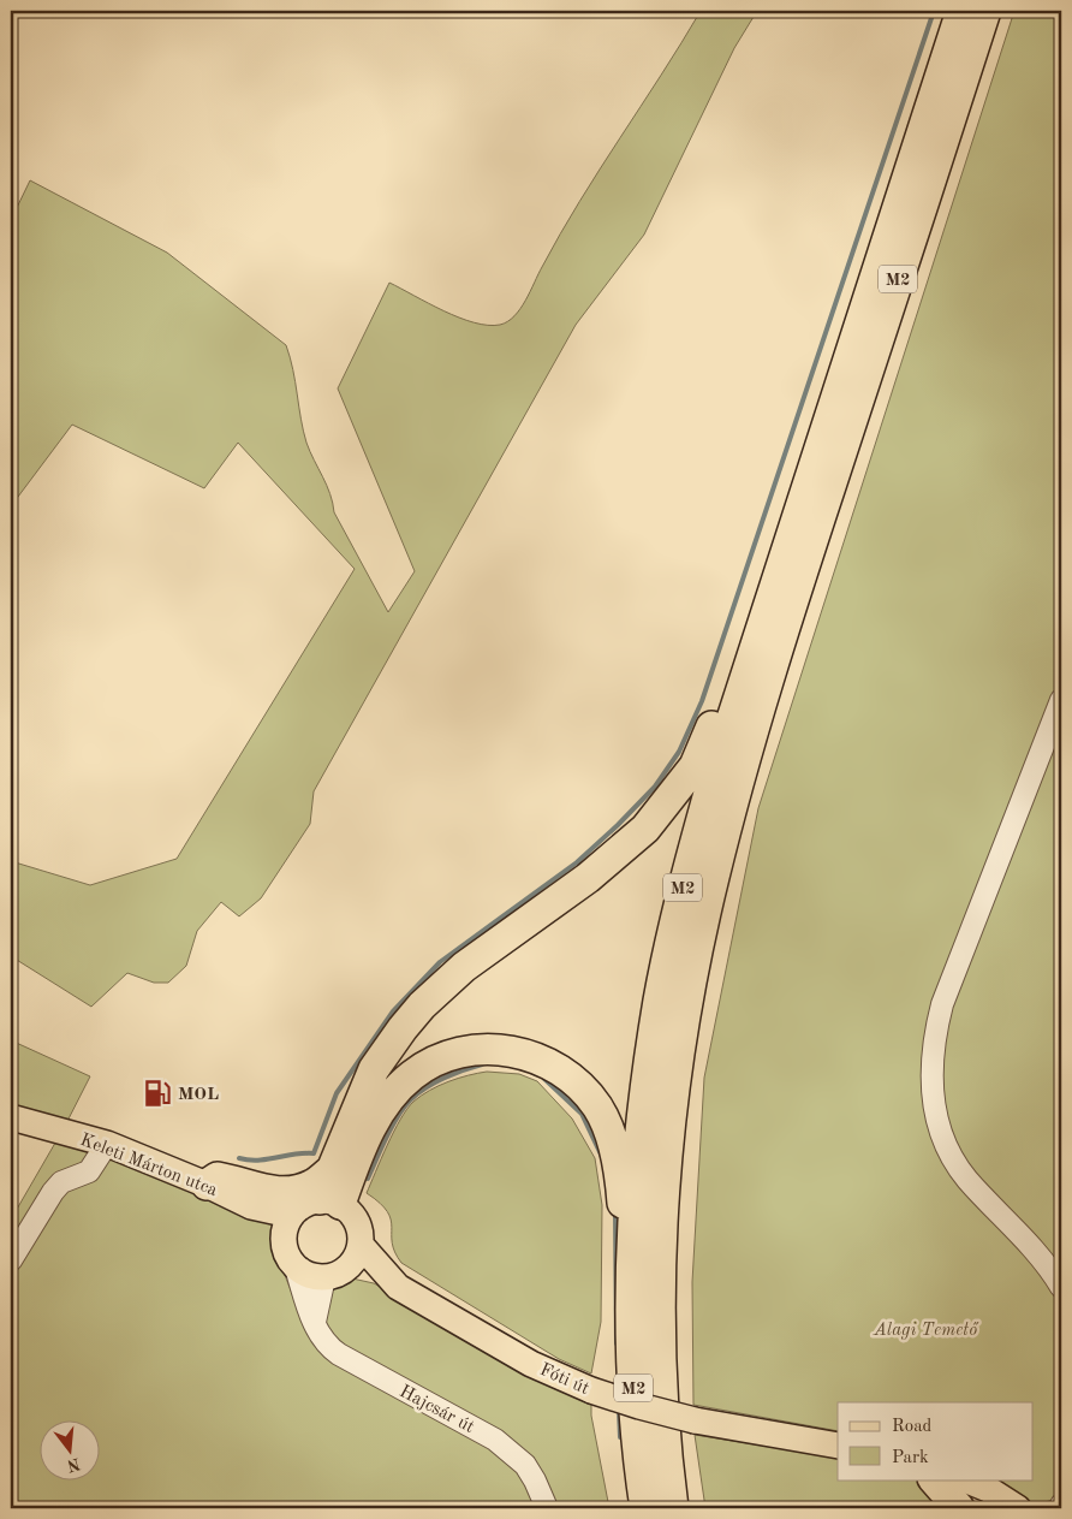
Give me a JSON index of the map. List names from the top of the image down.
{
  "streets": {
    "highway": ["M2"],
    "main road": ["Keleti Márton utca", "Fóti út"],
    "street": ["Hajcsár út"]
  },
  "crossings": [
    ["Keleti Márton utca", "Fóti út"],
    ["Keleti Márton utca", "Hajcsár út"],
    ["Fóti út", "Hajcsár út"]
  ],
  "parks": ["Alagi Temető"],
  "places": {
    "fuel station": ["MOL"]
  },
  "legend": ["Road", "Park"],
  "north": "bottom"
}
